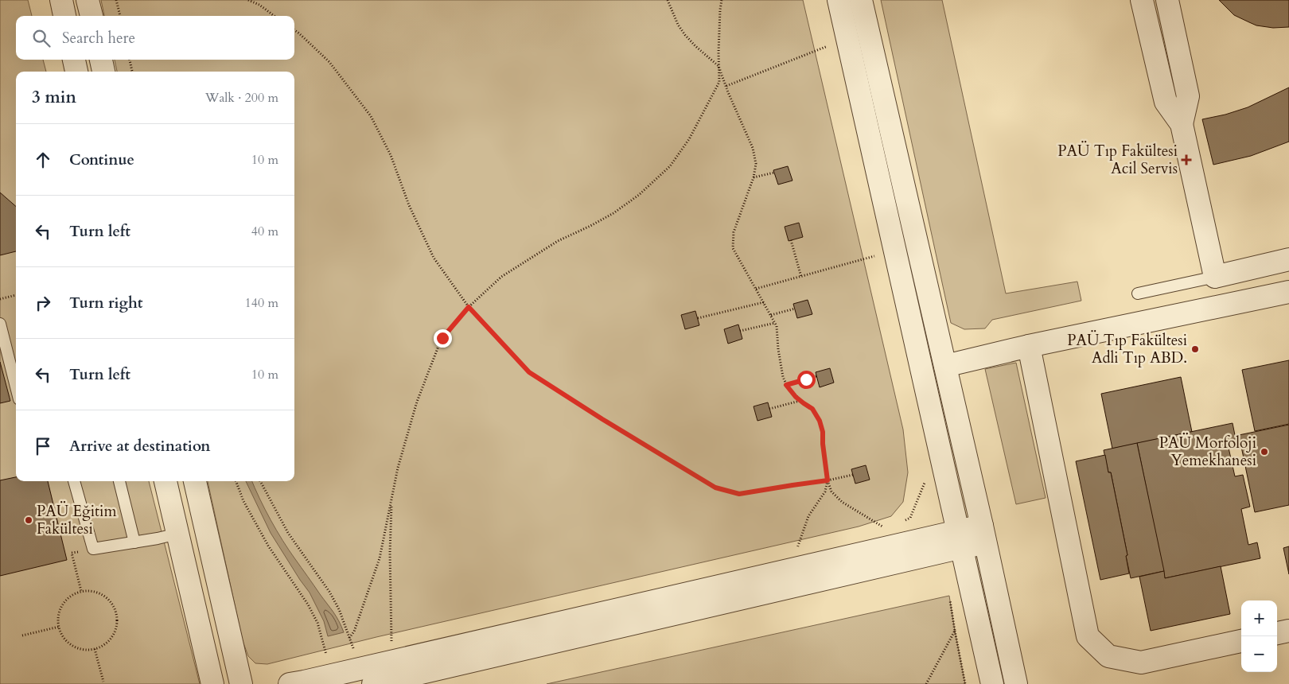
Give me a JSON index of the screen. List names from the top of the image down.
{
  "places": {
    "health": ["PAÜ Tıp Fakültesi Acil Servis"],
    "other": ["PAÜ Tıp Fakültesi Adli Tıp ABD.", "PAÜ Morfoloji Yemekhanesi", "PAÜ Eğitim Fakültesi"]
  },
  "page": {
    "search": "Search here",
    "heading": ["3 min", "Walk · 200 m"],
    "list": [
      ["Continue", "10 m"],
      ["Turn left", "40 m"],
      ["Turn right", "140 m"],
      ["Turn left", "10 m"],
      "Arrive at destination"
    ],
    "map_buttons": ["+", "−"]
  }
}
